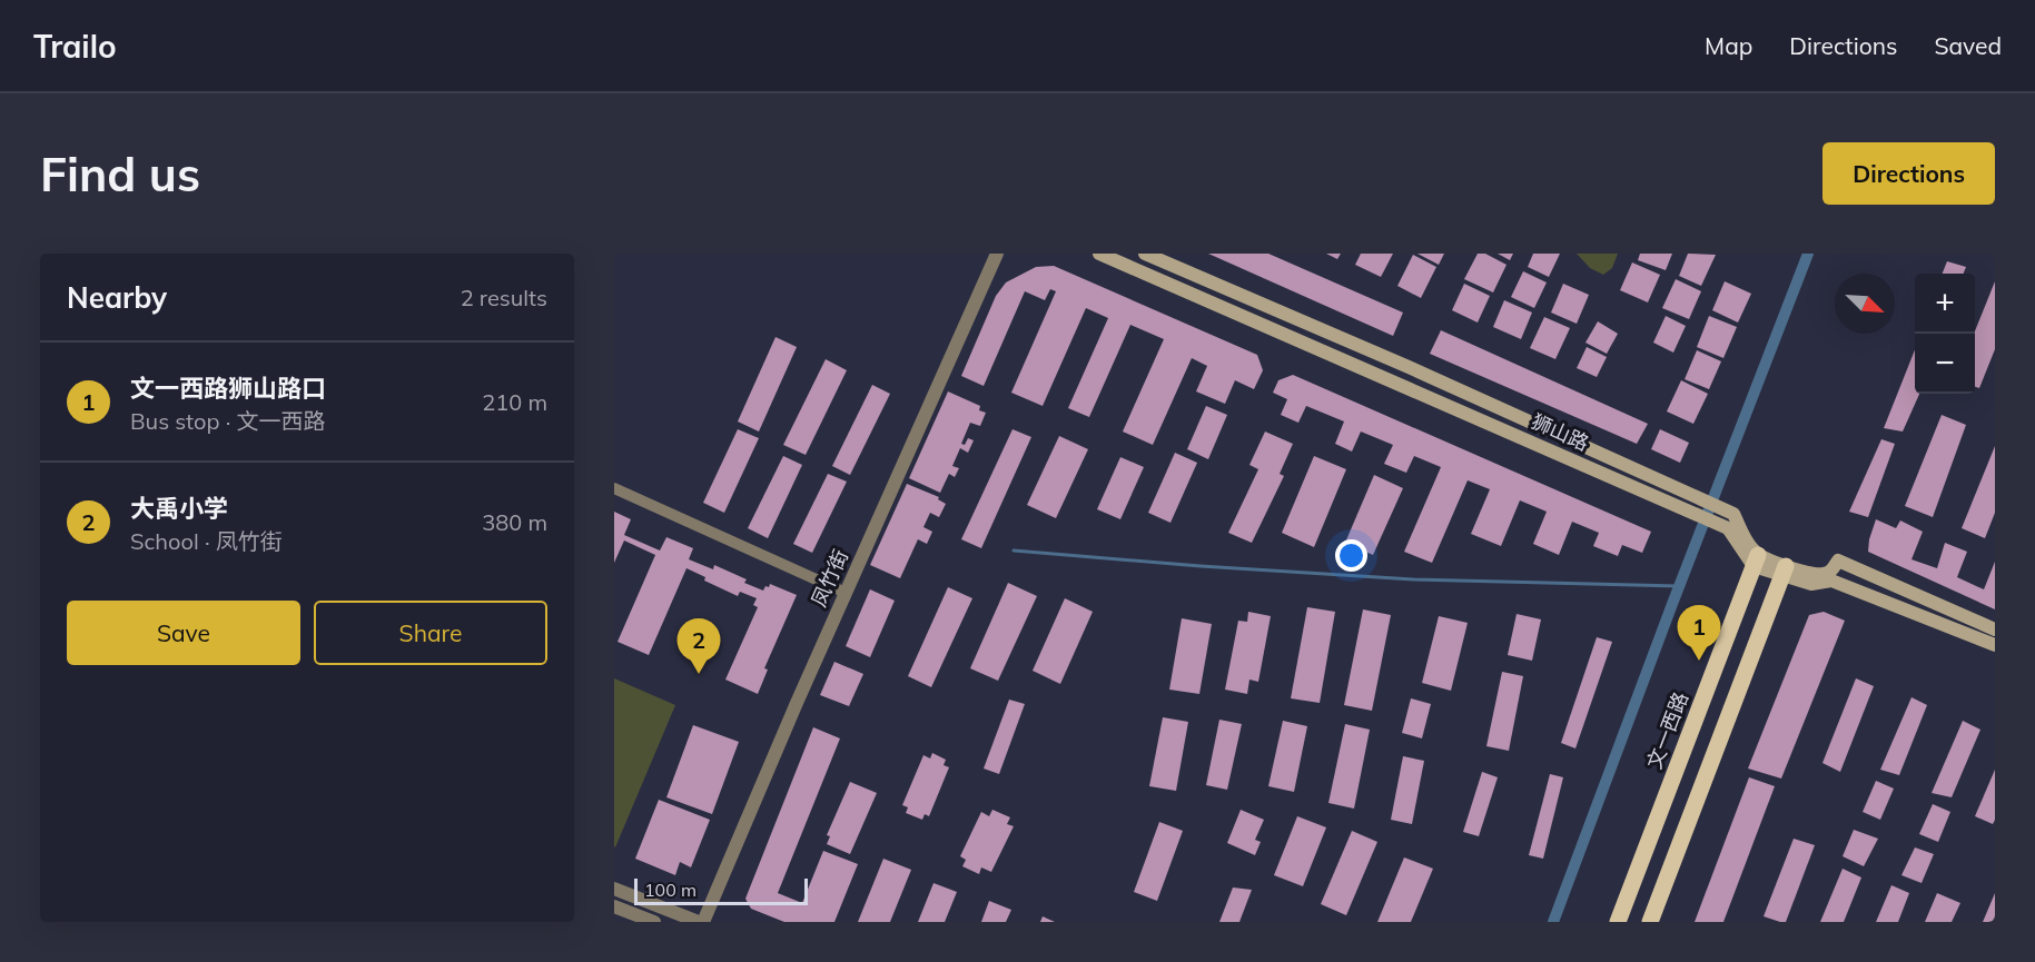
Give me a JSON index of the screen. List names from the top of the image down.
{
  "streets": {
    "main road": ["狮山路", "文一西路"],
    "street": ["凤竹街"]
  },
  "crossings": [
    ["狮山路", "文一西路"]
  ],
  "scale_bar": "100 m",
  "north": "bottom right",
  "page": {
    "header": "Trailo",
    "nav": ["Map", "Directions", "Saved"],
    "buttons": [
      "Directions",
      ["Save", "Share"]
    ],
    "title": "Find us",
    "heading": ["Nearby", "2 results"],
    "map_buttons": ["+", "−"],
    "list": [
      {
        "mark": "1",
        "name": "文一西路狮山路口",
        "note": "Bus stop · 文一西路",
        "value": "210 m"
      },
      {
        "mark": "2",
        "name": "大禹小学",
        "note": "School · 凤竹街",
        "value": "380 m"
      }
    ],
    "pins": ["1", "2"],
    "scale": "100 m"
  }
}
